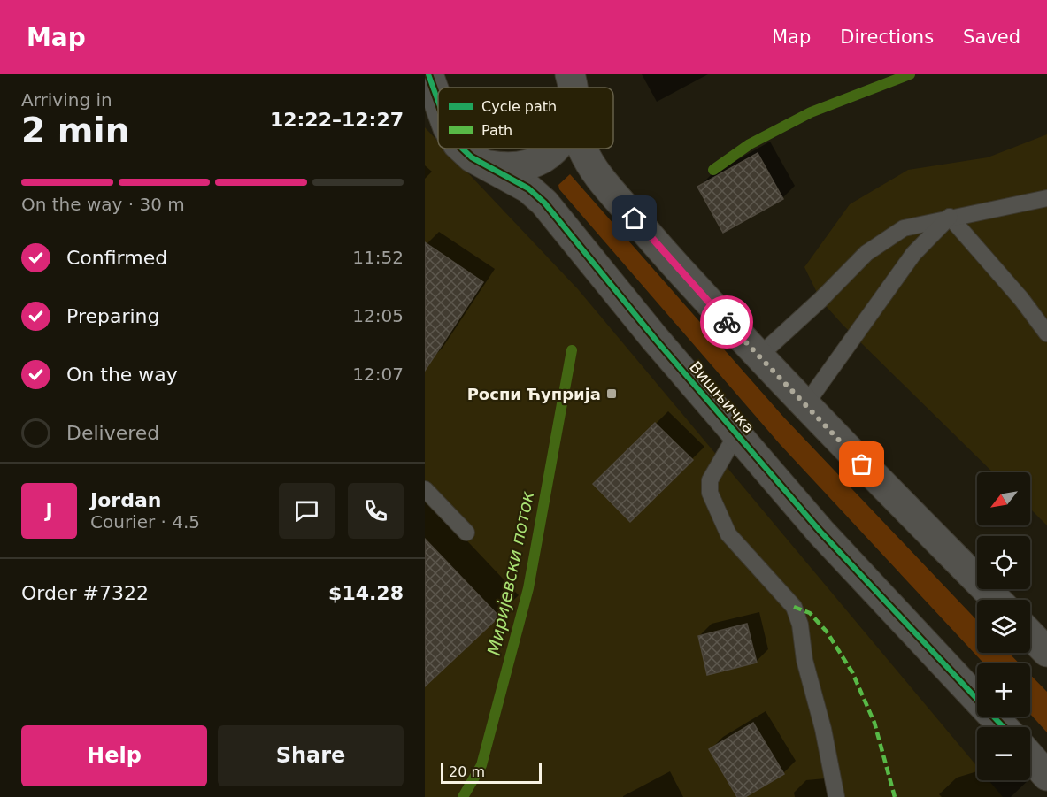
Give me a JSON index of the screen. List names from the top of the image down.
{
  "streets": {
    "street": ["Вишњичка"]
  },
  "water": ["Миријевски поток"],
  "places": {
    "transit": ["Роспи Ћуприја"]
  },
  "legend": ["Cycle path", "Path"],
  "scale_bar": "20 m",
  "north": "bottom left",
  "page": {
    "header": "Map",
    "nav": ["Map", "Directions", "Saved"],
    "heading": ["2 min", "Arriving in", "12:22–12:27"],
    "panel": [
      "Jordan",
      "Courier · 4.5",
      "Order #7322",
      "$14.28"
    ],
    "bar": "On the way · 30 m",
    "list": [
      ["Confirmed", "11:52"],
      ["Preparing", "12:05"],
      ["On the way", "12:07"],
      "Delivered"
    ],
    "map_buttons": ["+", "−"],
    "round": "J",
    "buttons": ["Help", "Share"],
    "scale": "20 m"
  }
}
